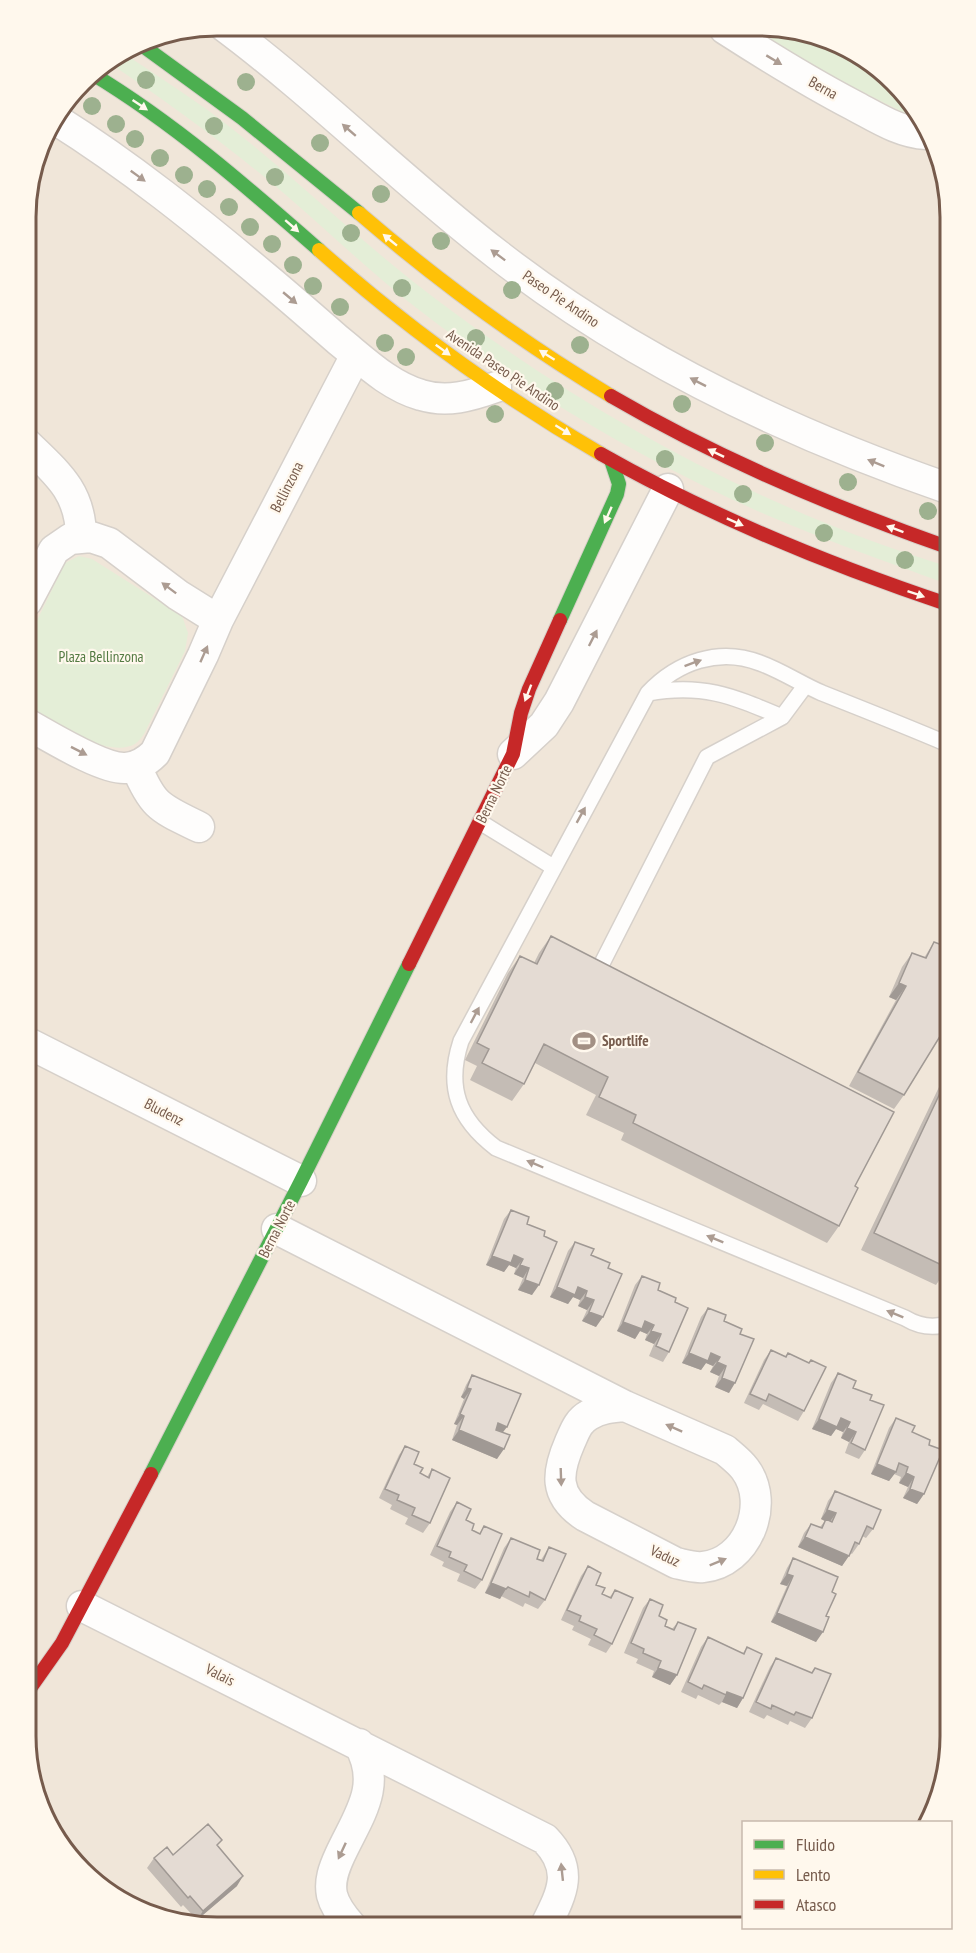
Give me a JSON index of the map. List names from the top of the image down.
{
  "streets": {
    "street": [
      "Berna",
      "Paseo Pie Andino",
      "Avenida Paseo Pie Andino",
      "Bellinzona",
      "Berna Norte",
      "Bludenz",
      "Vaduz",
      "Valais"
    ]
  },
  "crossings": [
    ["Avenida Paseo Pie Andino", "Berna Norte"],
    ["Berna Norte", "Bludenz"],
    ["Berna Norte", "Vaduz"],
    ["Berna Norte", "Valais"]
  ],
  "one_way": ["Berna", "Bellinzona"],
  "parks": ["Plaza Bellinzona"],
  "places": {
    "sports": ["Sportlife"]
  },
  "legend": ["Fluido", "Lento", "Atasco"]
}
